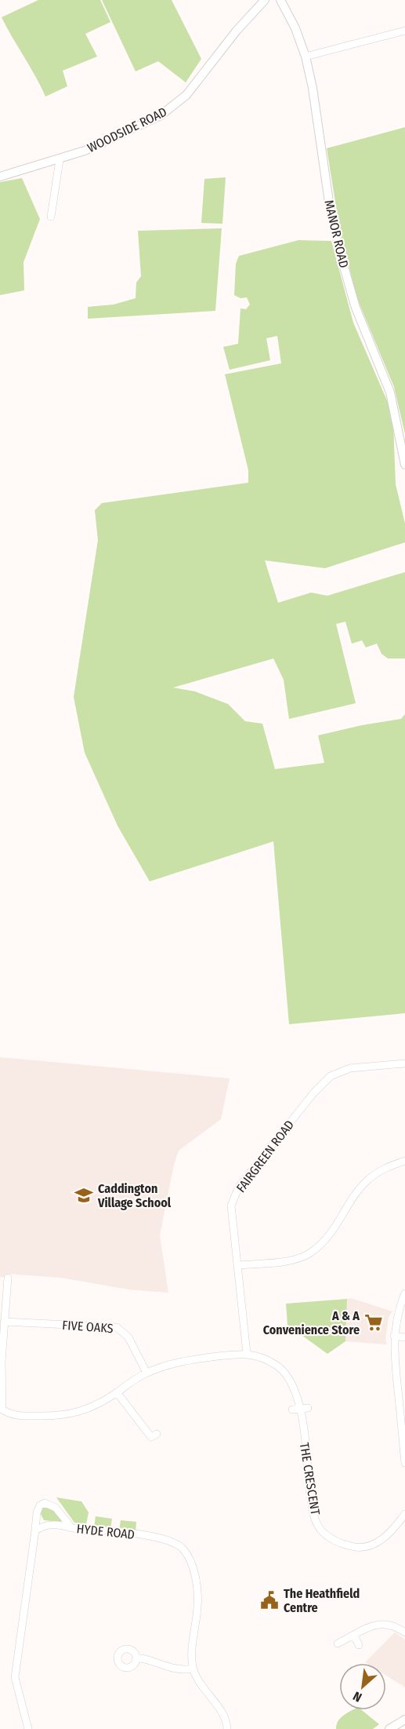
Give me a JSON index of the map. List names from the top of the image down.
{
  "streets": {
    "street": [
      "WOODSIDE ROAD",
      "MANOR ROAD",
      "FAIRGREEN ROAD",
      "FIVE OAKS",
      "THE CRESCENT",
      "HYDE ROAD"
    ]
  },
  "crossings": [
    ["FAIRGREEN ROAD", "THE CRESCENT"],
    ["FIVE OAKS", "THE CRESCENT"]
  ],
  "places": {
    "school or university": ["Caddington Village School"],
    "supermarket": ["A & A Convenience Store"],
    "public building": ["The Heathfield Centre"]
  },
  "north": "bottom left"
}
